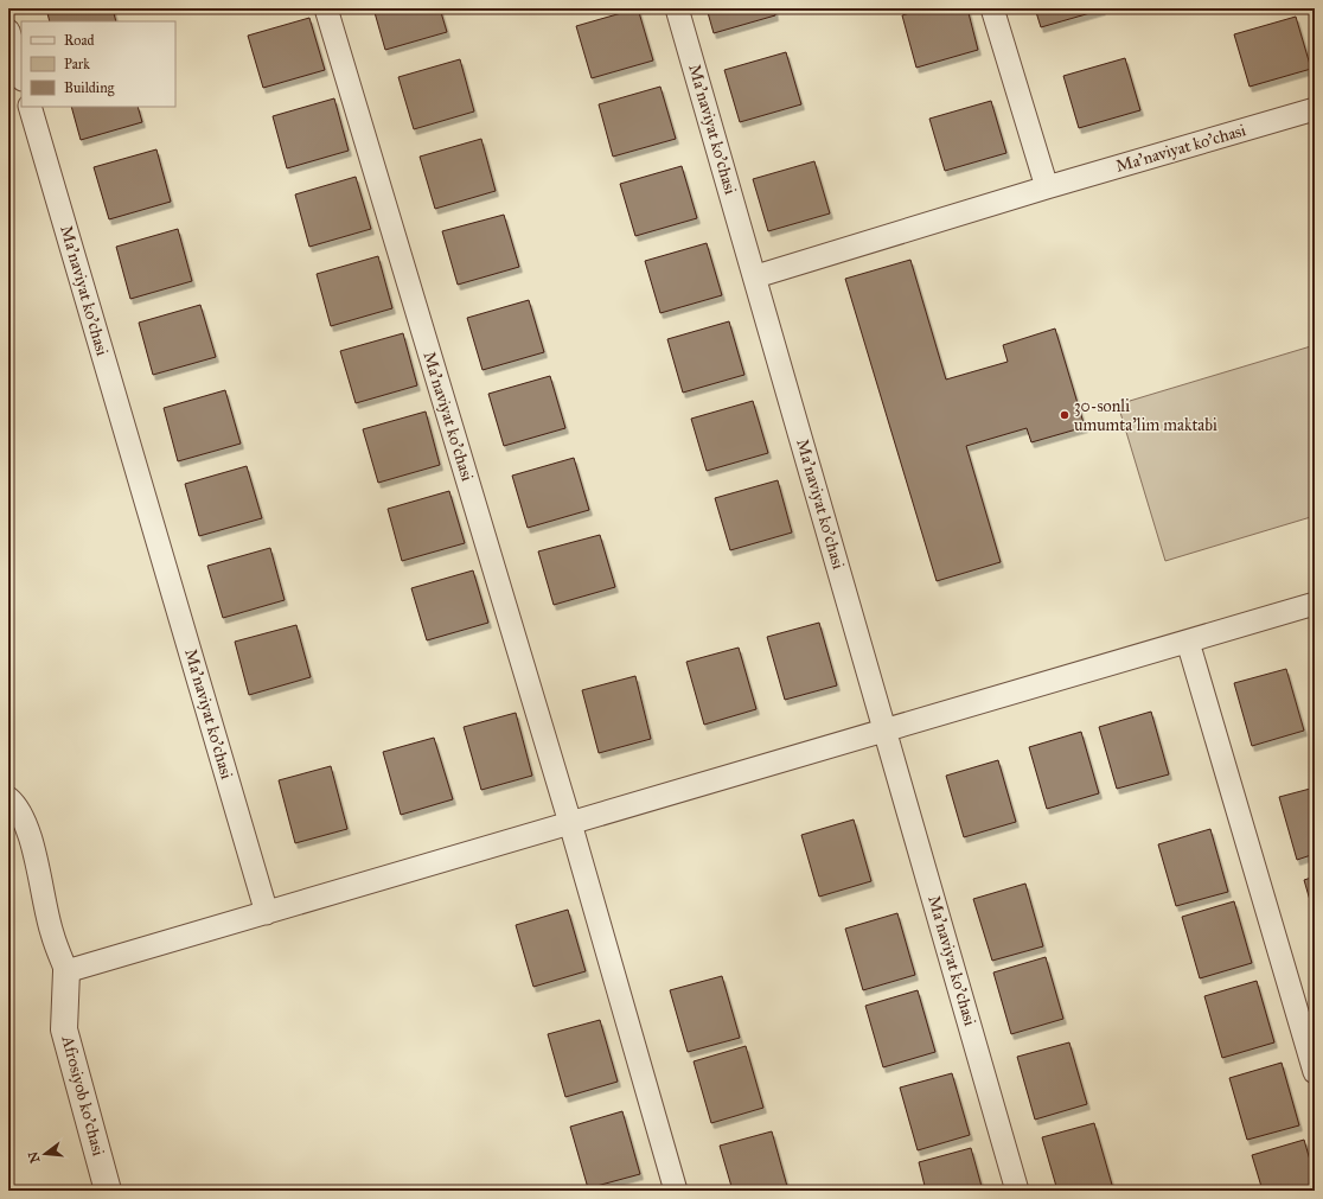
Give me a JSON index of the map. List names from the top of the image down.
{
  "streets": {
    "street": ["Ma'naviyat ko'chasi", "Afrosiyob ko'chasi"]
  },
  "places": ["30-sonli umumta'lim maktabi"],
  "legend": ["Road", "Park", "Building"],
  "north": "left"
}
